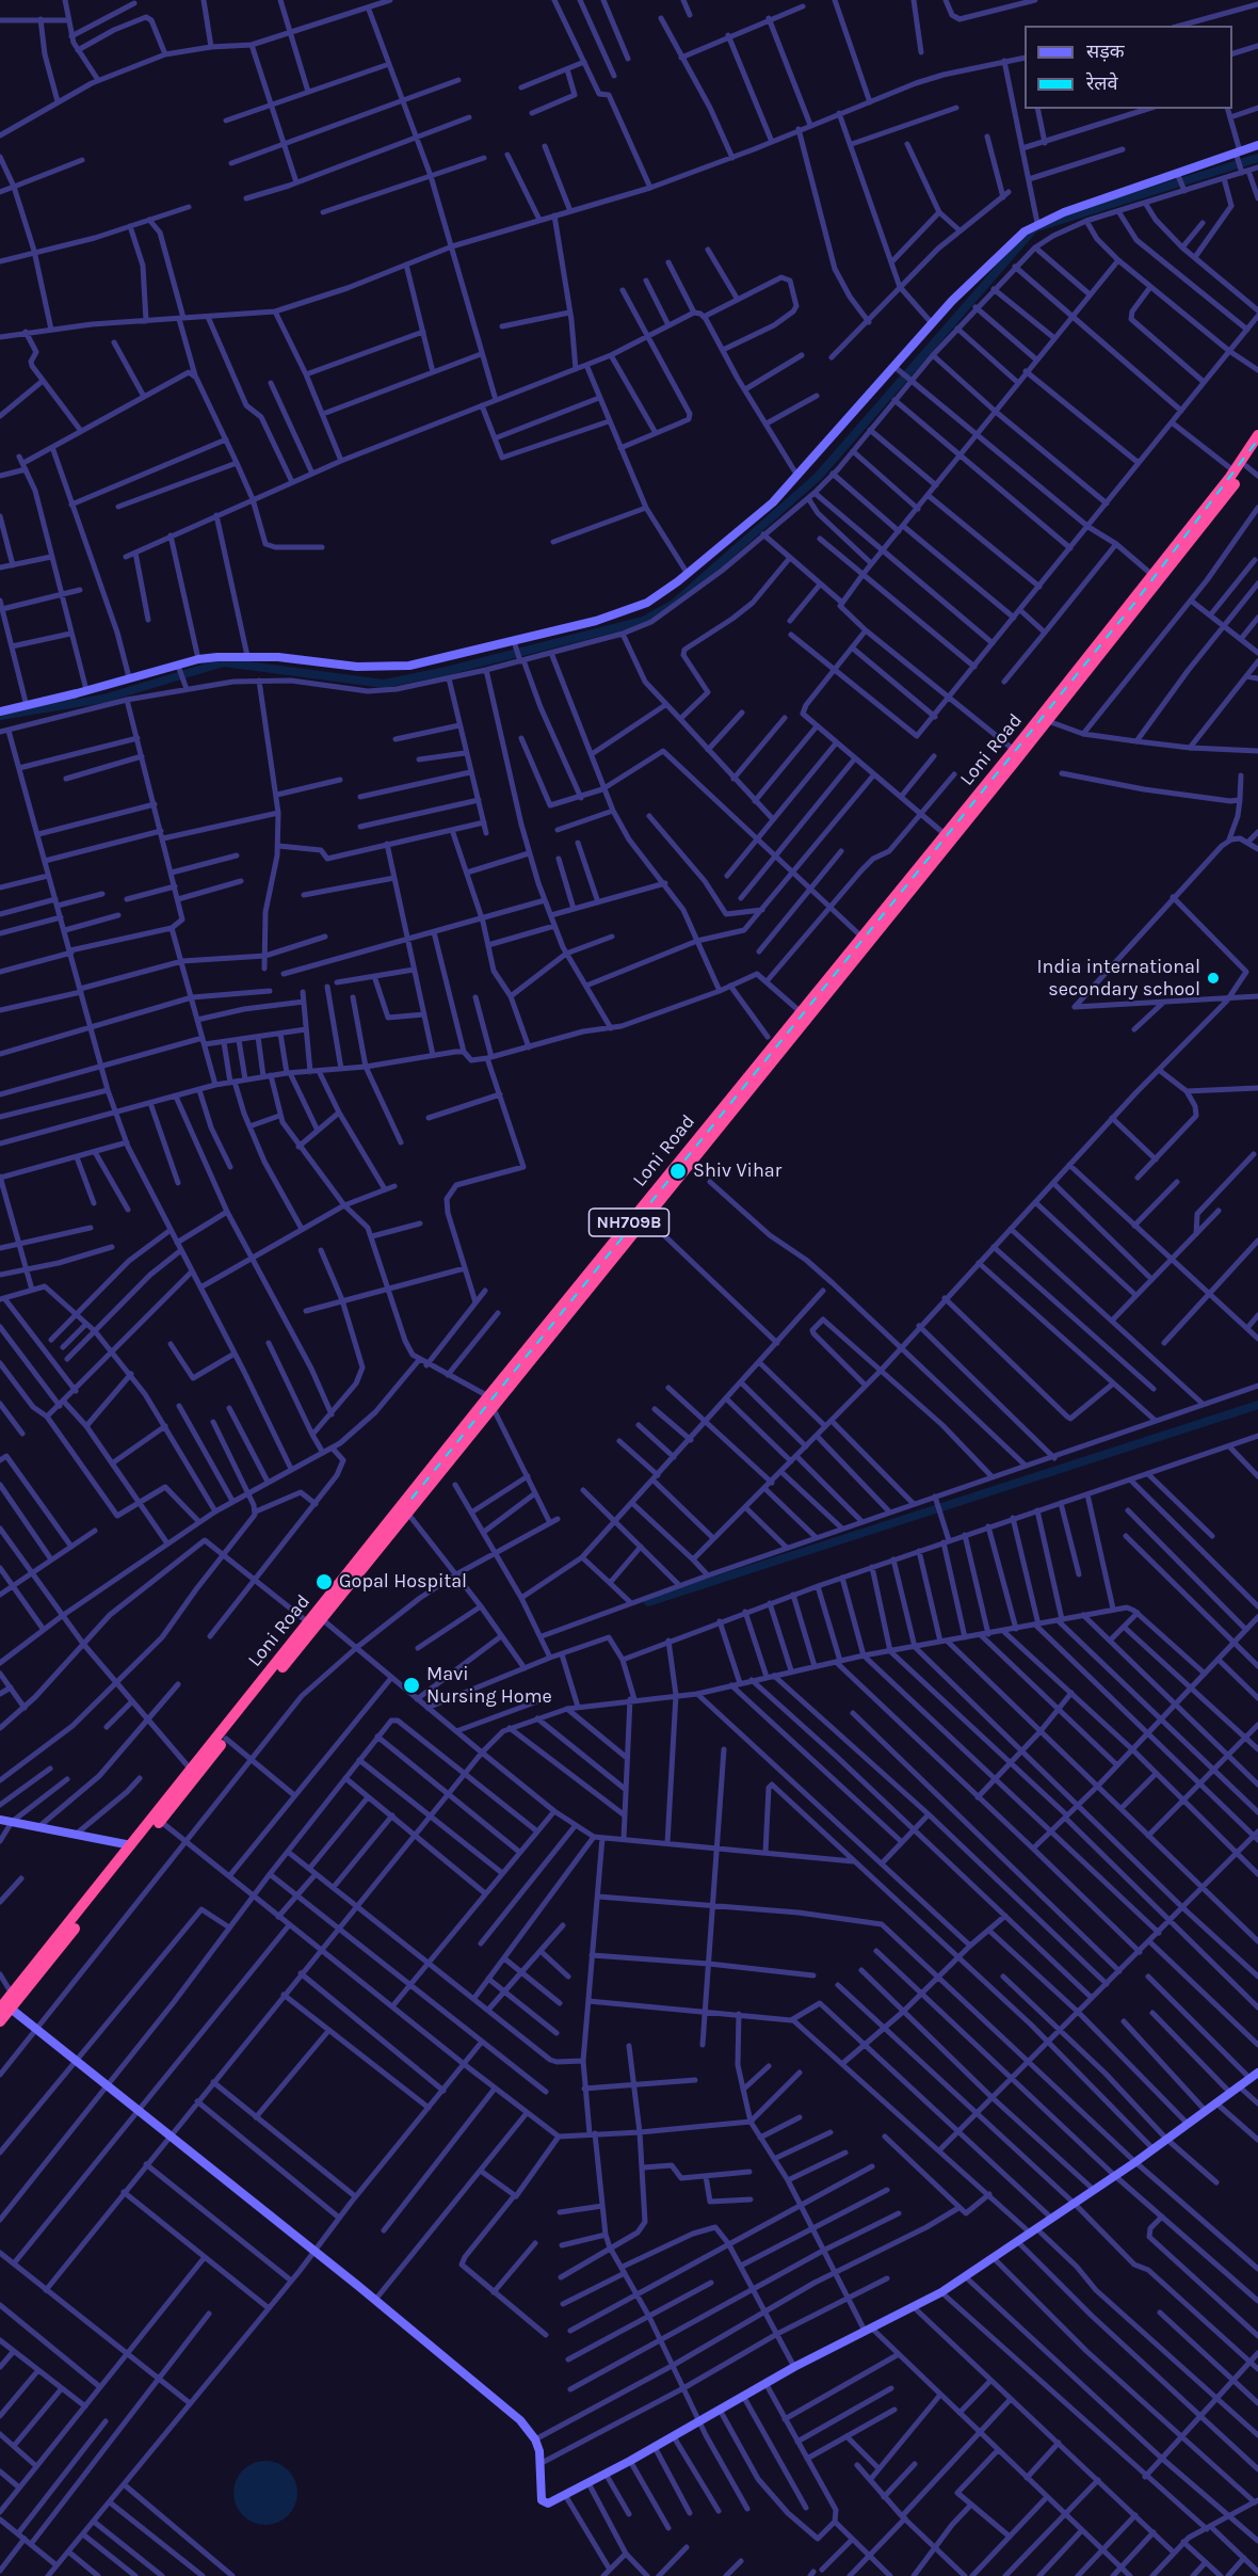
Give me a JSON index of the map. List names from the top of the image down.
{
  "streets": {
    "highway": ["Loni Road", "NH709B"]
  },
  "places": [
    "India international secondary school",
    "Shiv Vihar",
    "Gopal Hospital",
    "Mavi Nursing Home"
  ],
  "legend": ["सड़क", "रेलवे"]
}
